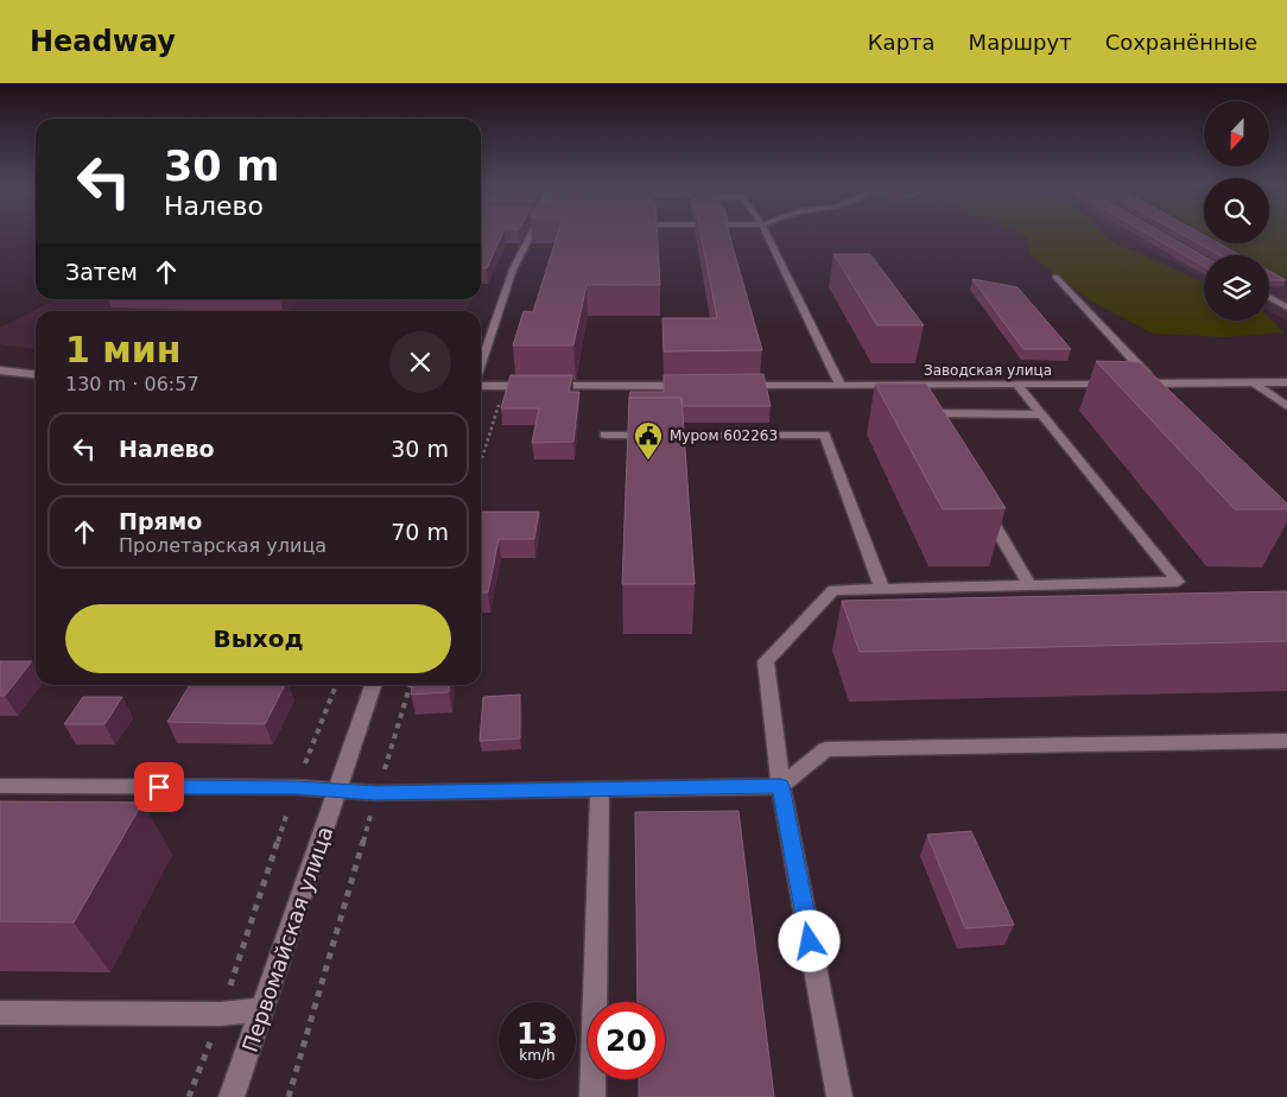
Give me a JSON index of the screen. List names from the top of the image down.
{
  "streets": {
    "street": ["Заводская улица", "Первомайская улица"]
  },
  "places": {
    "public building": ["Муром 602263"]
  },
  "north": "bottom",
  "page": {
    "header": "Headway",
    "nav": ["Карта", "Маршрут", "Сохранённые"],
    "turn": ["30 m", "Налево"],
    "then": "Затем",
    "heading": ["1 мин", "130 m · 06:57"],
    "list": [
      {
        "name": "Налево",
        "value": "30 m"
      },
      {
        "name": "Прямо",
        "note": "Пролетарская улица",
        "value": "70 m"
      }
    ],
    "buttons": "Выход",
    "speed": "13 km/h",
    "limit": "20"
  }
}
